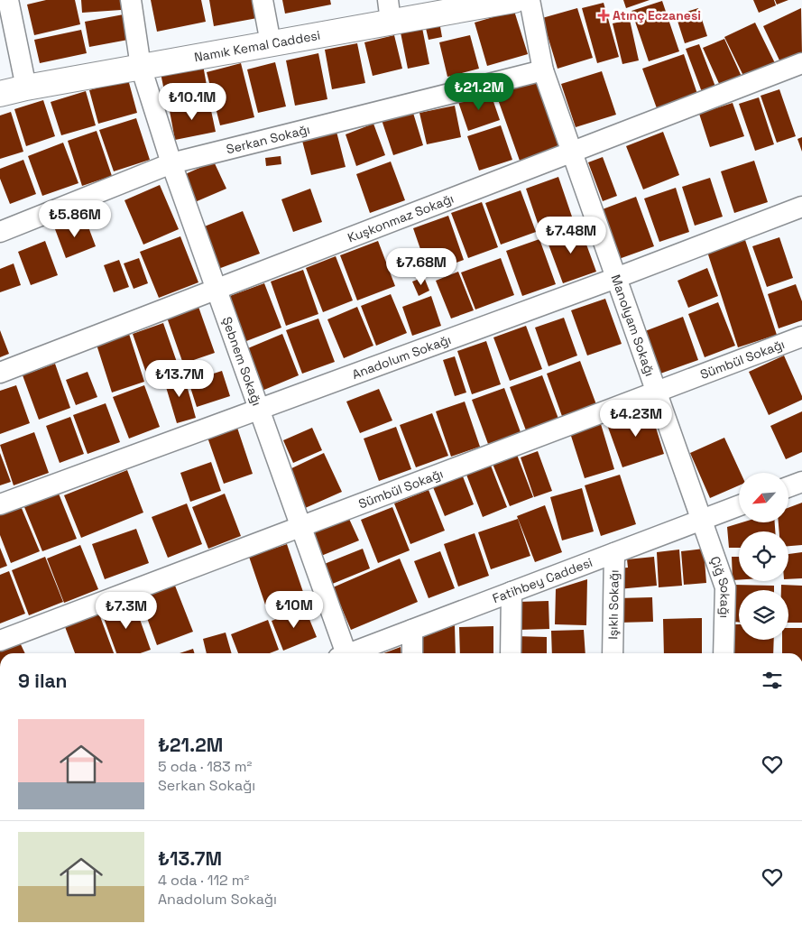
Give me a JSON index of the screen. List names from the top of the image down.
{
  "streets": {
    "street": [
      "Namık Kemal Caddesi",
      "Serkan Sokağı",
      "Kuşkonmaz Sokağı",
      "Manolyam Sokağı",
      "Anadolum Sokağı",
      "Sümbül Sokağı",
      "Şebnem Sokağı",
      "Fatihbey Caddesi",
      "Çiğ Sokağı",
      "Işıklı Sokağı"
    ]
  },
  "crossings": [
    ["Namık Kemal Caddesi", "Şebnem Sokağı"],
    ["Serkan Sokağı", "Manolyam Sokağı"],
    ["Serkan Sokağı", "Şebnem Sokağı"],
    ["Kuşkonmaz Sokağı", "Manolyam Sokağı"],
    ["Kuşkonmaz Sokağı", "Şebnem Sokağı"],
    ["Manolyam Sokağı", "Anadolum Sokağı"],
    ["Manolyam Sokağı", "Sümbül Sokağı"],
    ["Manolyam Sokağı", "Fatihbey Caddesi"],
    ["Manolyam Sokağı", "Çiğ Sokağı"],
    ["Anadolum Sokağı", "Şebnem Sokağı"],
    ["Sümbül Sokağı", "Şebnem Sokağı"],
    ["Fatihbey Caddesi", "Çiğ Sokağı"],
    ["Fatihbey Caddesi", "Işıklı Sokağı"]
  ],
  "places": {
    "health": ["Atınç Eczanesi"]
  },
  "north": "bottom left",
  "page": {
    "price": [
      "₺21.2M",
      "₺10.1M",
      "₺5.86M",
      "₺7.48M",
      "₺7.68M",
      "₺13.7M",
      "₺4.23M",
      "₺10M",
      "₺7.3M"
    ],
    "heading": "9 ilan",
    "list": [
      {
        "name": "₺21.2M",
        "note": "5 oda · 183 m² · Serkan Sokağı"
      },
      {
        "name": "₺13.7M",
        "note": "4 oda · 112 m² · Anadolum Sokağı"
      }
    ]
  }
}
